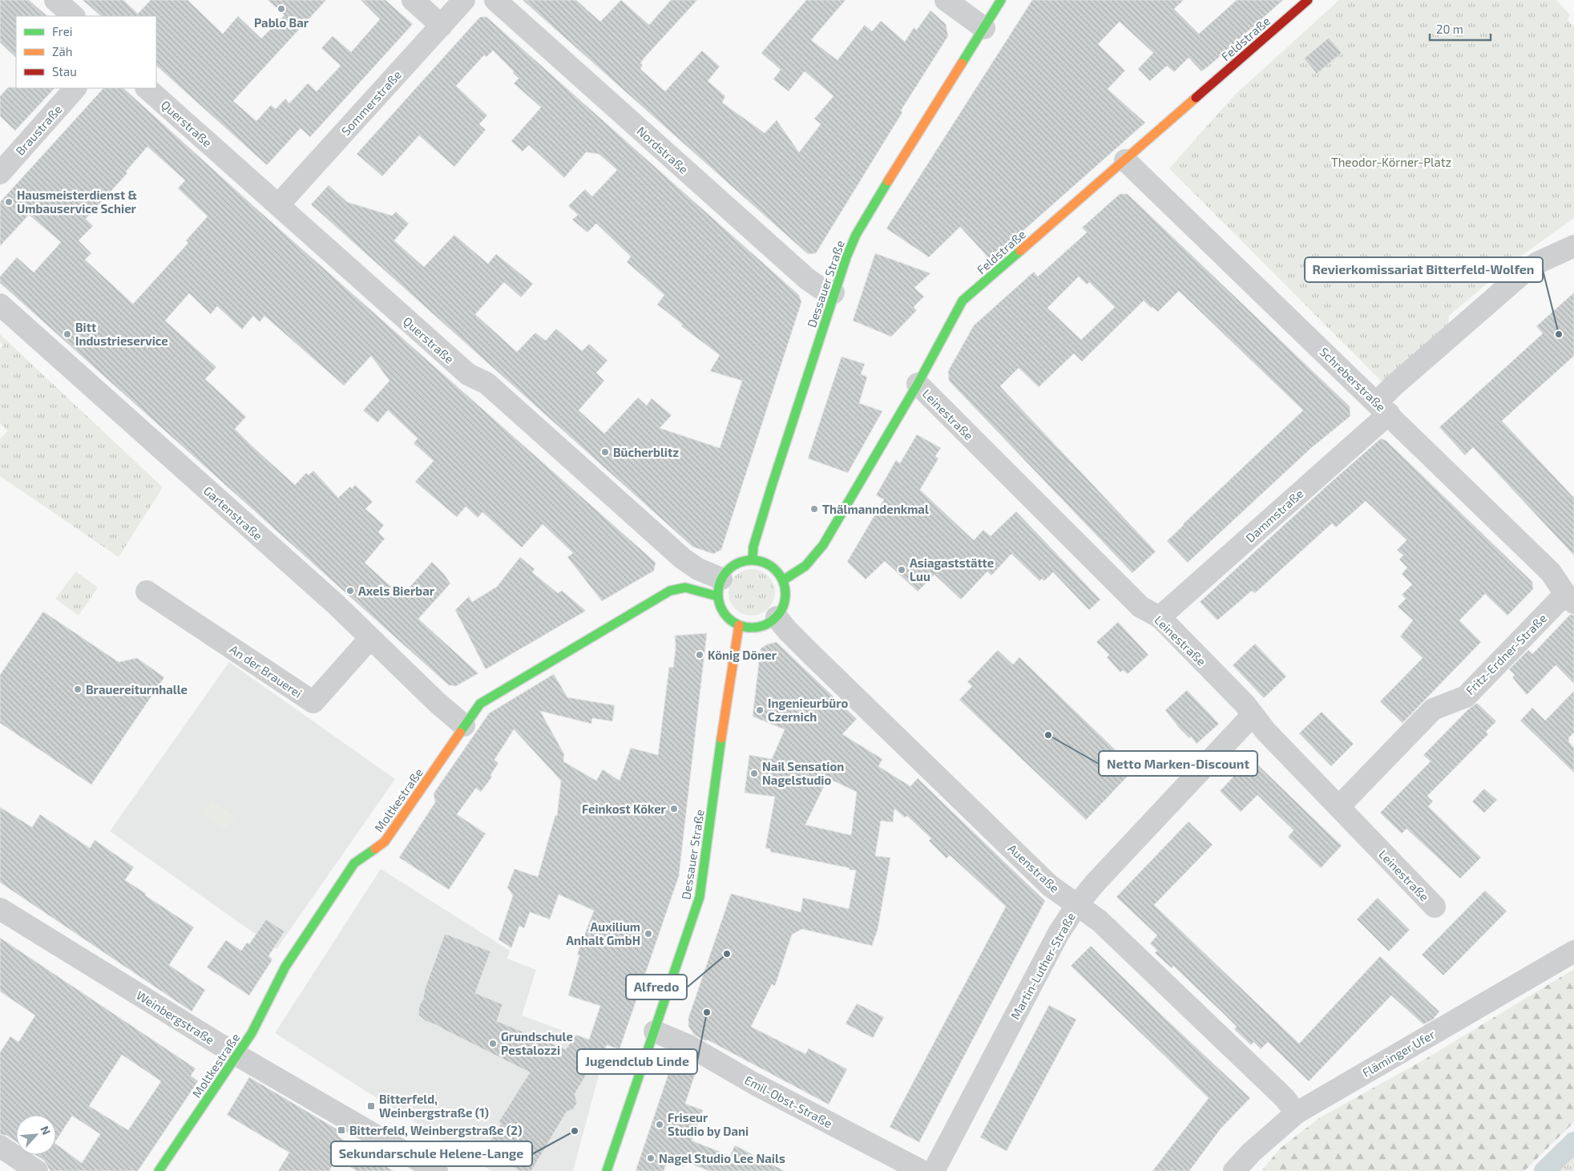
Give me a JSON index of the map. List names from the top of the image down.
{
  "streets": {
    "street": [
      "Feldstraße",
      "Sommerstraße",
      "Querstraße",
      "Braustraße",
      "Nordstraße",
      "Dessauer Straße",
      "Schreberstraße",
      "Leinestraße",
      "Gartenstraße",
      "Dammstraße",
      "Fritz-Erdner-Straße",
      "An der Brauerei",
      "Moltkestraße",
      "Auenstraße",
      "Martin-Luther-Straße",
      "Weinbergstraße",
      "Fläminger Ufer",
      "Emil-Obst-Straße"
    ]
  },
  "crossings": [
    ["Feldstraße", "Querstraße"],
    ["Feldstraße", "Dessauer Straße"],
    ["Feldstraße", "Schreberstraße"],
    ["Feldstraße", "Leinestraße"],
    ["Feldstraße", "Moltkestraße"],
    ["Feldstraße", "Auenstraße"],
    ["Sommerstraße", "Querstraße"],
    ["Querstraße", "Dessauer Straße"],
    ["Querstraße", "Moltkestraße"],
    ["Querstraße", "Auenstraße"],
    ["Nordstraße", "Dessauer Straße"],
    ["Dessauer Straße", "Moltkestraße"],
    ["Dessauer Straße", "Auenstraße"],
    ["Dessauer Straße", "Emil-Obst-Straße"],
    ["Schreberstraße", "Dammstraße"],
    ["Schreberstraße", "Fritz-Erdner-Straße"],
    ["Leinestraße", "Dammstraße"],
    ["Leinestraße", "Fritz-Erdner-Straße"],
    ["Leinestraße", "Martin-Luther-Straße"],
    ["Gartenstraße", "An der Brauerei"],
    ["Gartenstraße", "Moltkestraße"],
    ["Moltkestraße", "Auenstraße"],
    ["Moltkestraße", "Weinbergstraße"],
    ["Auenstraße", "Martin-Luther-Straße"],
    ["Auenstraße", "Fläminger Ufer"]
  ],
  "parks": ["Theodor-Körner-Platz"],
  "places": {
    "other": [
      "Pablo Bar",
      "Hausmeisterdienst & Umbauservice Schier",
      "Bitt Industrieservice",
      "Revierkomissariat Bitterfeld-Wolfen",
      "Bücherblitz",
      "Thälmanndenkmal",
      "Asiagaststätte Luu",
      "Axels Bierbar",
      "König Döner",
      "Brauereiturnhalle",
      "Ingenieurbüro Czernich",
      "Netto Marken-Discount",
      "Nail Sensation Nagelstudio",
      "Feinkost Köker",
      "Auxilium Anhalt GmbH",
      "Alfredo",
      "Jugendclub Linde",
      "Grundschule Pestalozzi",
      "Friseur Studio by Dani",
      "Sekundarschule Helene-Lange",
      "Nagel Studio Lee Nails"
    ],
    "transit": ["Bitterfeld, Weinbergstraße (1)", "Bitterfeld, Weinbergstraße (2)"]
  },
  "legend": ["Frei", "Zäh", "Stau"],
  "scale_bar": "20 m",
  "north": "top right"
}
